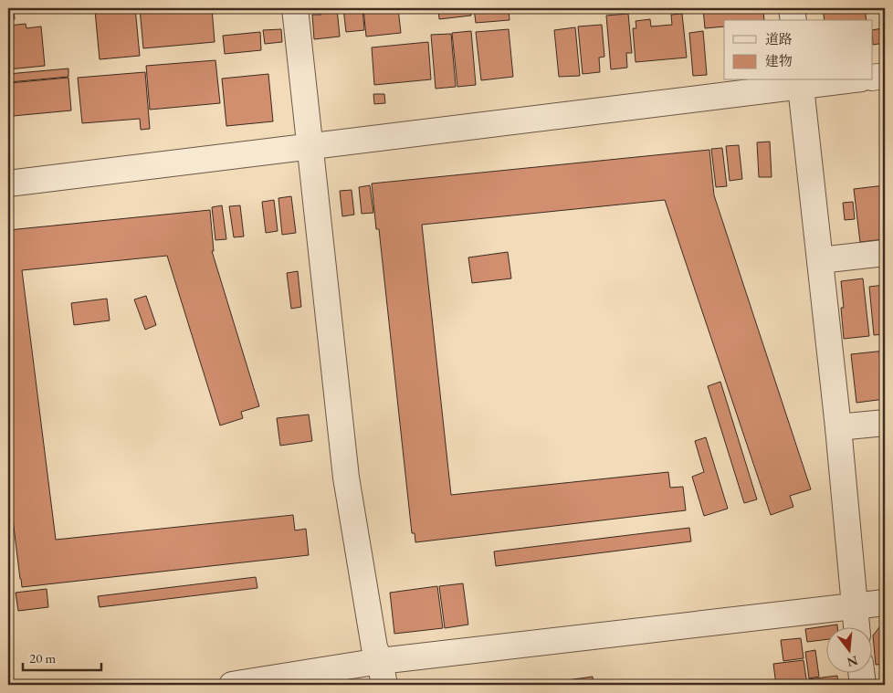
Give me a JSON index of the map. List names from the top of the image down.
{
  "legend": ["道路", "建物"],
  "scale_bar": "20 m",
  "north": "bottom"
}
